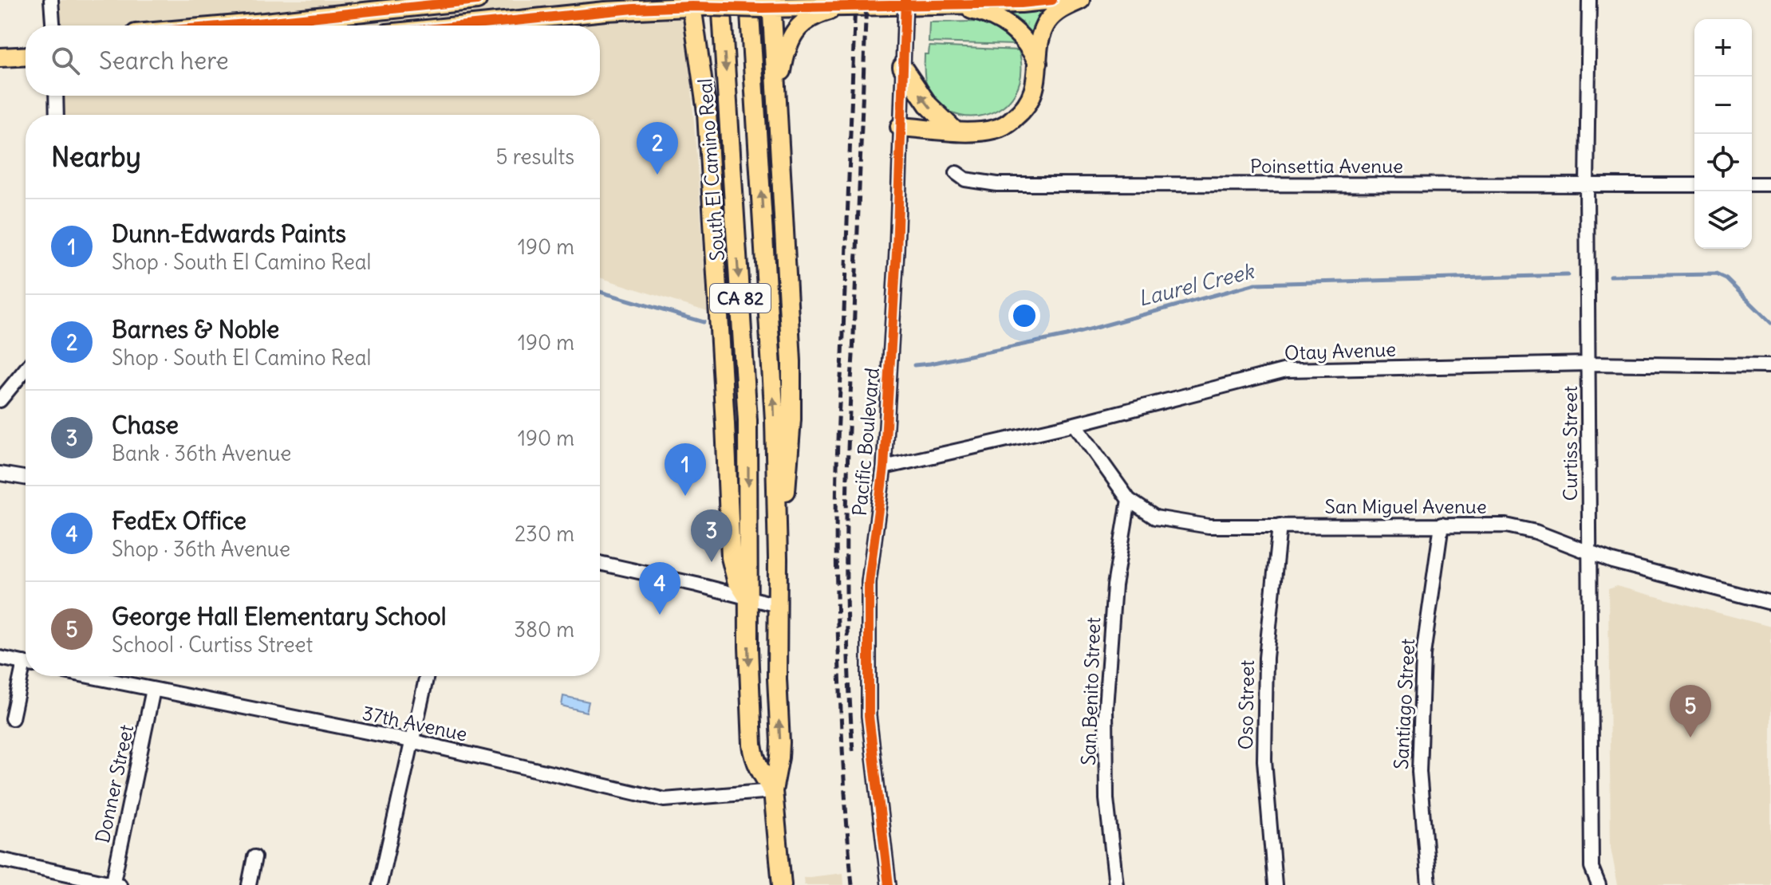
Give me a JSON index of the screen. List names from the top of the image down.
{
  "streets": {
    "main road": ["South El Camino Real", "CA 82"],
    "street": [
      "Poinsettia Avenue",
      "Otay Avenue",
      "Pacific Boulevard",
      "Curtiss Street",
      "San Miguel Avenue",
      "San Benito Street",
      "Santiago Street",
      "Oso Street",
      "37th Avenue",
      "Donner Street"
    ]
  },
  "crossings": [
    ["Poinsettia Avenue", "Curtiss Street"],
    ["South El Camino Real", "37th Avenue"],
    ["Otay Avenue", "Pacific Boulevard"],
    ["Otay Avenue", "Curtiss Street"],
    ["Otay Avenue", "San Miguel Avenue"],
    ["Curtiss Street", "San Miguel Avenue"],
    ["San Miguel Avenue", "San Benito Street"],
    ["San Miguel Avenue", "Santiago Street"],
    ["San Miguel Avenue", "Oso Street"],
    ["37th Avenue", "Donner Street"]
  ],
  "water": ["Laurel Creek"],
  "page": {
    "map_buttons": ["+", "−"],
    "search": "Search here",
    "heading": ["Nearby", "5 results"],
    "pins": [
      "2",
      "1",
      "3",
      "4",
      "5"
    ],
    "list": [
      {
        "mark": "1",
        "name": "Dunn-Edwards Paints",
        "note": "Shop · South El Camino Real",
        "value": "190 m"
      },
      {
        "mark": "2",
        "name": "Barnes & Noble",
        "note": "Shop · South El Camino Real",
        "value": "190 m"
      },
      {
        "mark": "3",
        "name": "Chase",
        "note": "Bank · 36th Avenue",
        "value": "190 m"
      },
      {
        "mark": "4",
        "name": "FedEx Office",
        "note": "Shop · 36th Avenue",
        "value": "230 m"
      },
      {
        "mark": "5",
        "name": "George Hall Elementary School",
        "note": "School · Curtiss Street",
        "value": "380 m"
      }
    ]
  }
}
